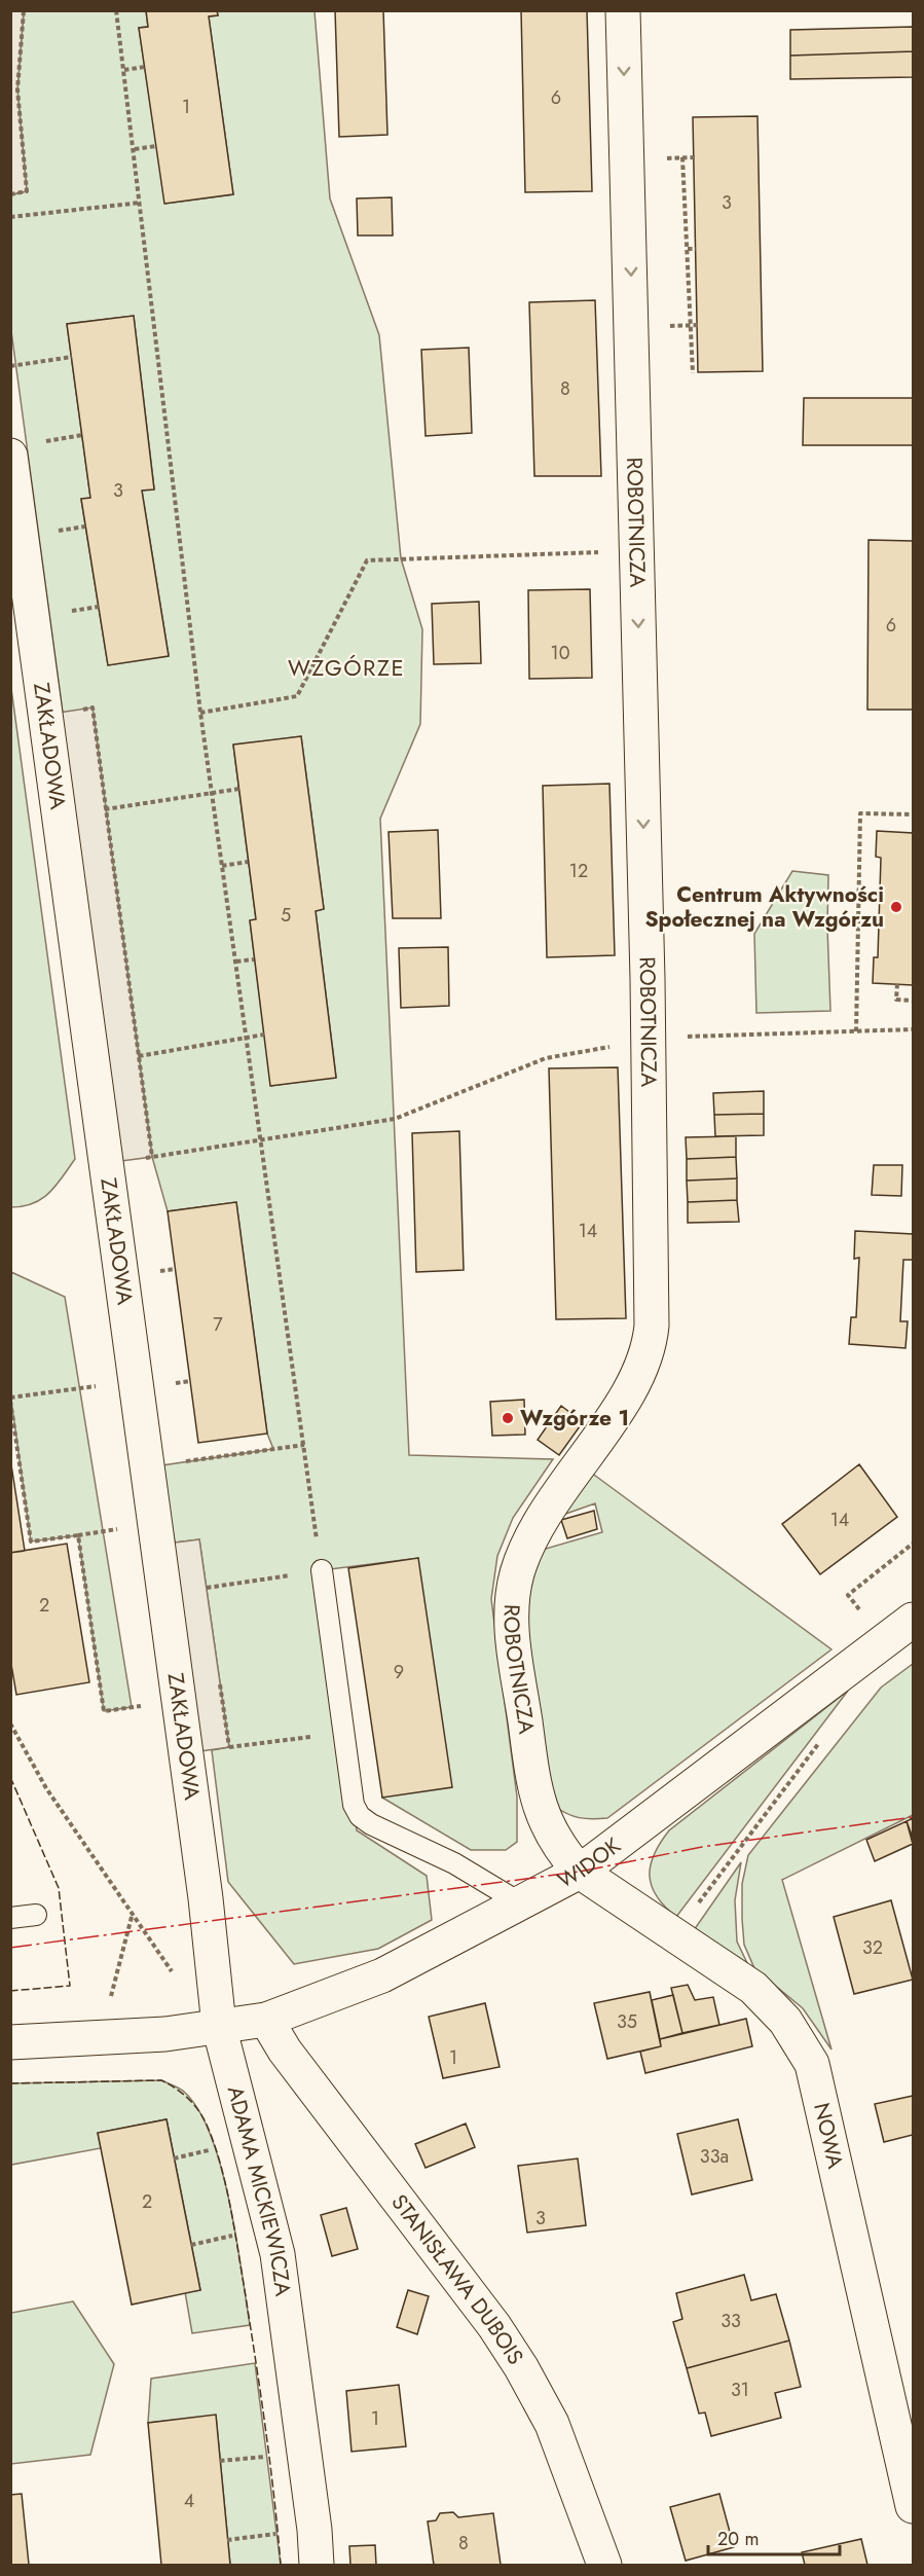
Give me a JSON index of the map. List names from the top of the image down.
{
  "streets": {
    "street": [
      "ROBOTNICZA",
      "ZAKŁADOWA",
      "WIDOK",
      "NOWA",
      "ADAMA MICKIEWICZA",
      "STANISŁAWA DUBOIS"
    ]
  },
  "crossings": [
    ["ROBOTNICZA", "WIDOK"],
    ["ROBOTNICZA", "NOWA"],
    ["ZAKŁADOWA", "WIDOK"],
    ["ZAKŁADOWA", "ADAMA MICKIEWICZA"],
    ["WIDOK", "NOWA"],
    ["WIDOK", "ADAMA MICKIEWICZA"],
    ["WIDOK", "STANISŁAWA DUBOIS"]
  ],
  "one_way": ["ROBOTNICZA"],
  "districts": ["WZGÓRZE"],
  "places": ["Centrum Aktywności Społecznej na Wzgórzu", "Wzgórze 1"],
  "house_numbers": [
    "6",
    "1",
    "3",
    "8",
    "3",
    "6",
    "10",
    "12",
    "5",
    "14",
    "7",
    "14",
    "2",
    "9",
    "32",
    "35",
    "1",
    "33a",
    "2",
    "3",
    "33",
    "31",
    "1",
    "4",
    "8"
  ],
  "scale_bar": "20 m"
}
